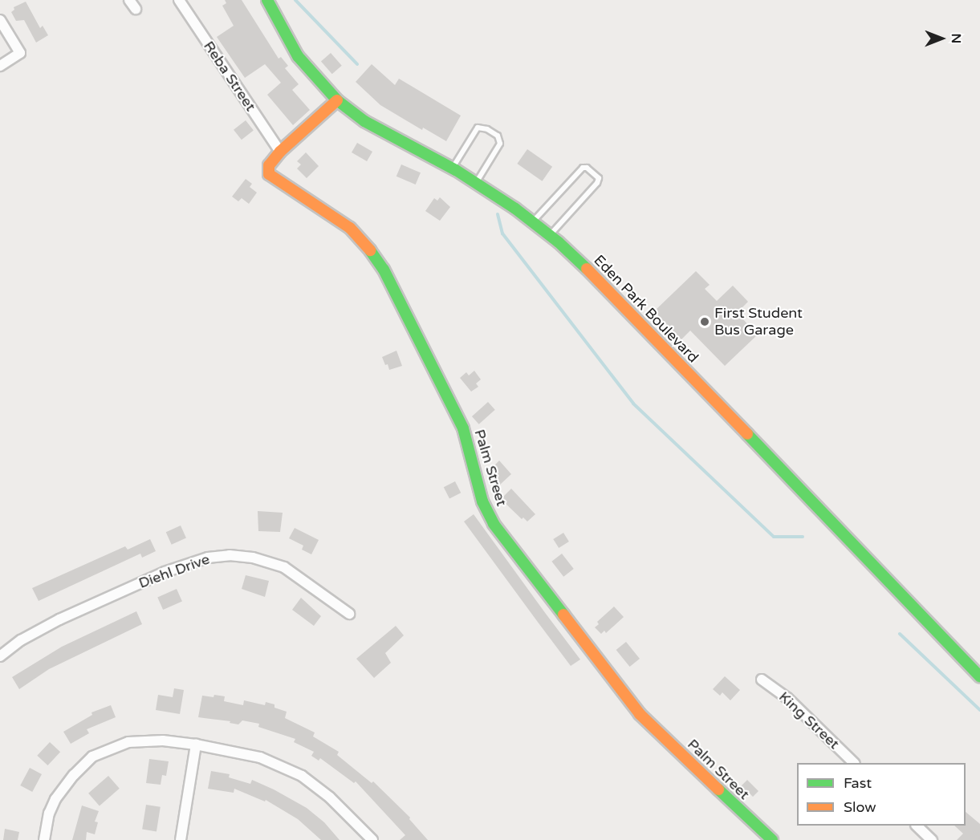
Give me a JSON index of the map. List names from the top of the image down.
{
  "streets": {
    "main road": ["Eden Park Boulevard", "Palm Street"],
    "street": ["Reba Street", "Diehl Drive", "King Street"]
  },
  "crossings": [
    ["Reba Street", "Palm Street"],
    ["Eden Park Boulevard", "Palm Street"]
  ],
  "places": ["First Student Bus Garage"],
  "legend": ["Fast", "Slow"],
  "north": "right"
}
